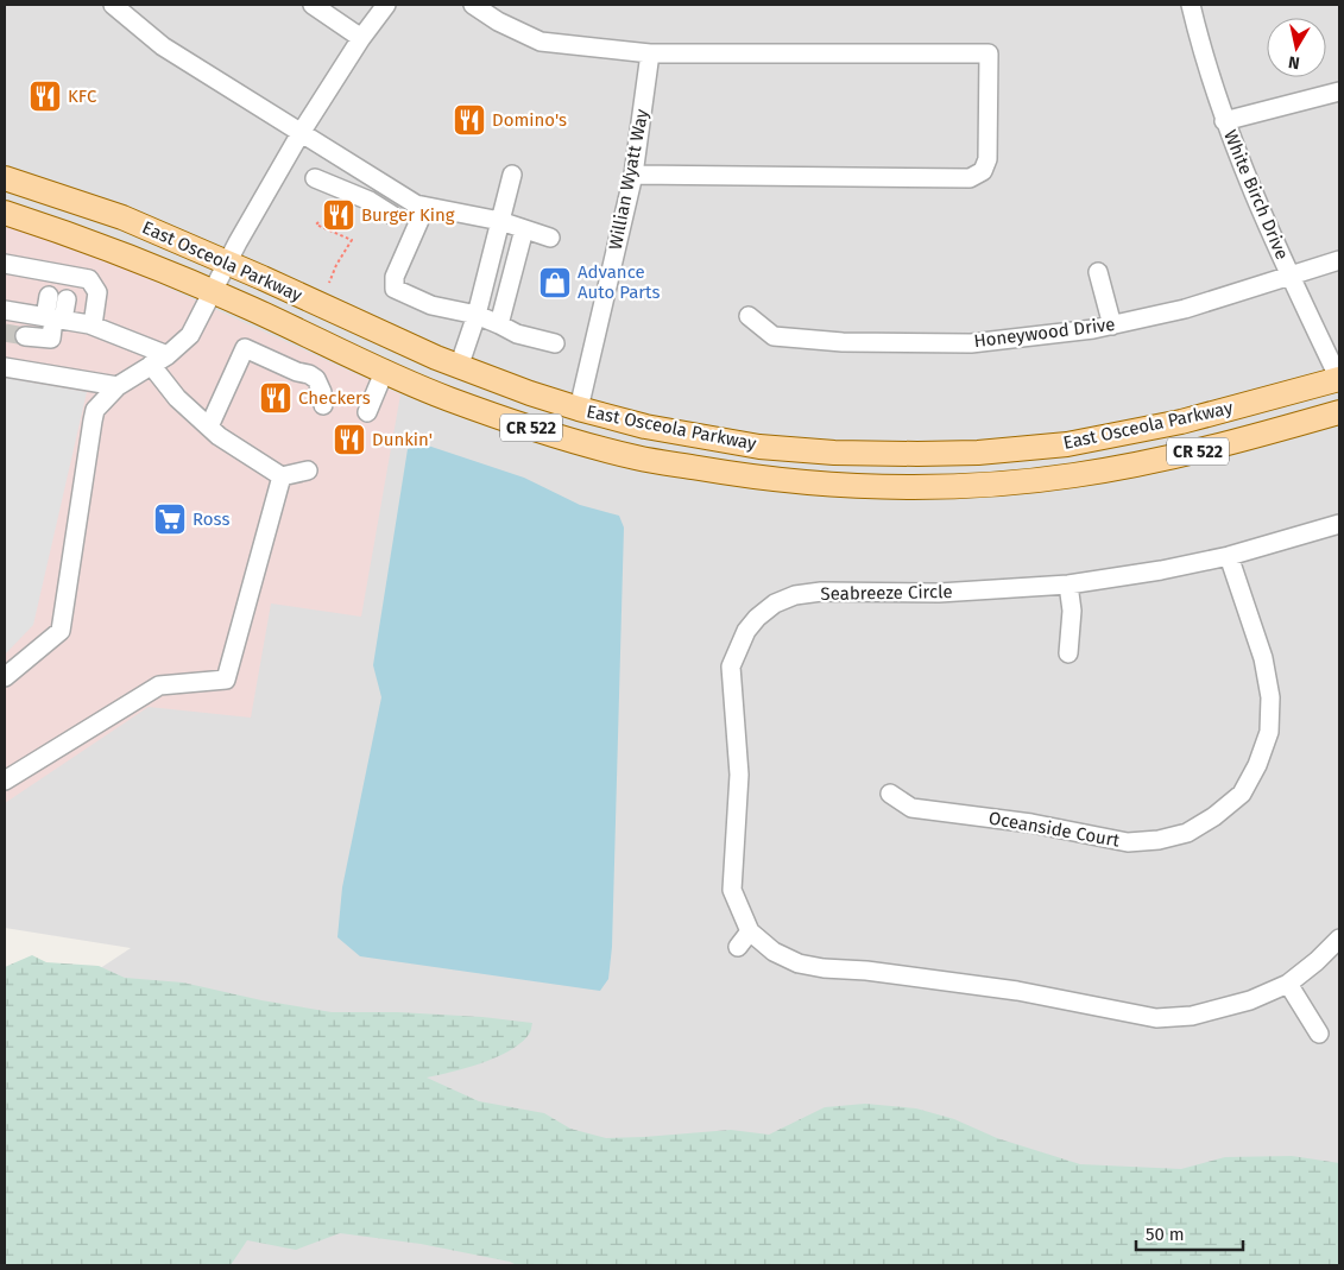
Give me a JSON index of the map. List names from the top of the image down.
{
  "streets": {
    "main road": ["East Osceola Parkway", "CR 522"],
    "street": [
      "Willian Wyatt Way",
      "White Birch Drive",
      "Honeywood Drive",
      "Seabreeze Circle",
      "Oceanside Court"
    ]
  },
  "crossings": [
    ["Willian Wyatt Way", "East Osceola Parkway"],
    ["White Birch Drive", "East Osceola Parkway"],
    ["White Birch Drive", "Honeywood Drive"],
    ["Seabreeze Circle", "Oceanside Court"]
  ],
  "places": {
    "restaurant": [
      "KFC",
      "Domino's",
      "Burger King",
      "Checkers",
      "Dunkin'"
    ],
    "shop": ["Advance Auto Parts"],
    "supermarket": ["Ross"]
  },
  "scale_bar": "50 m",
  "north": "bottom"
}
